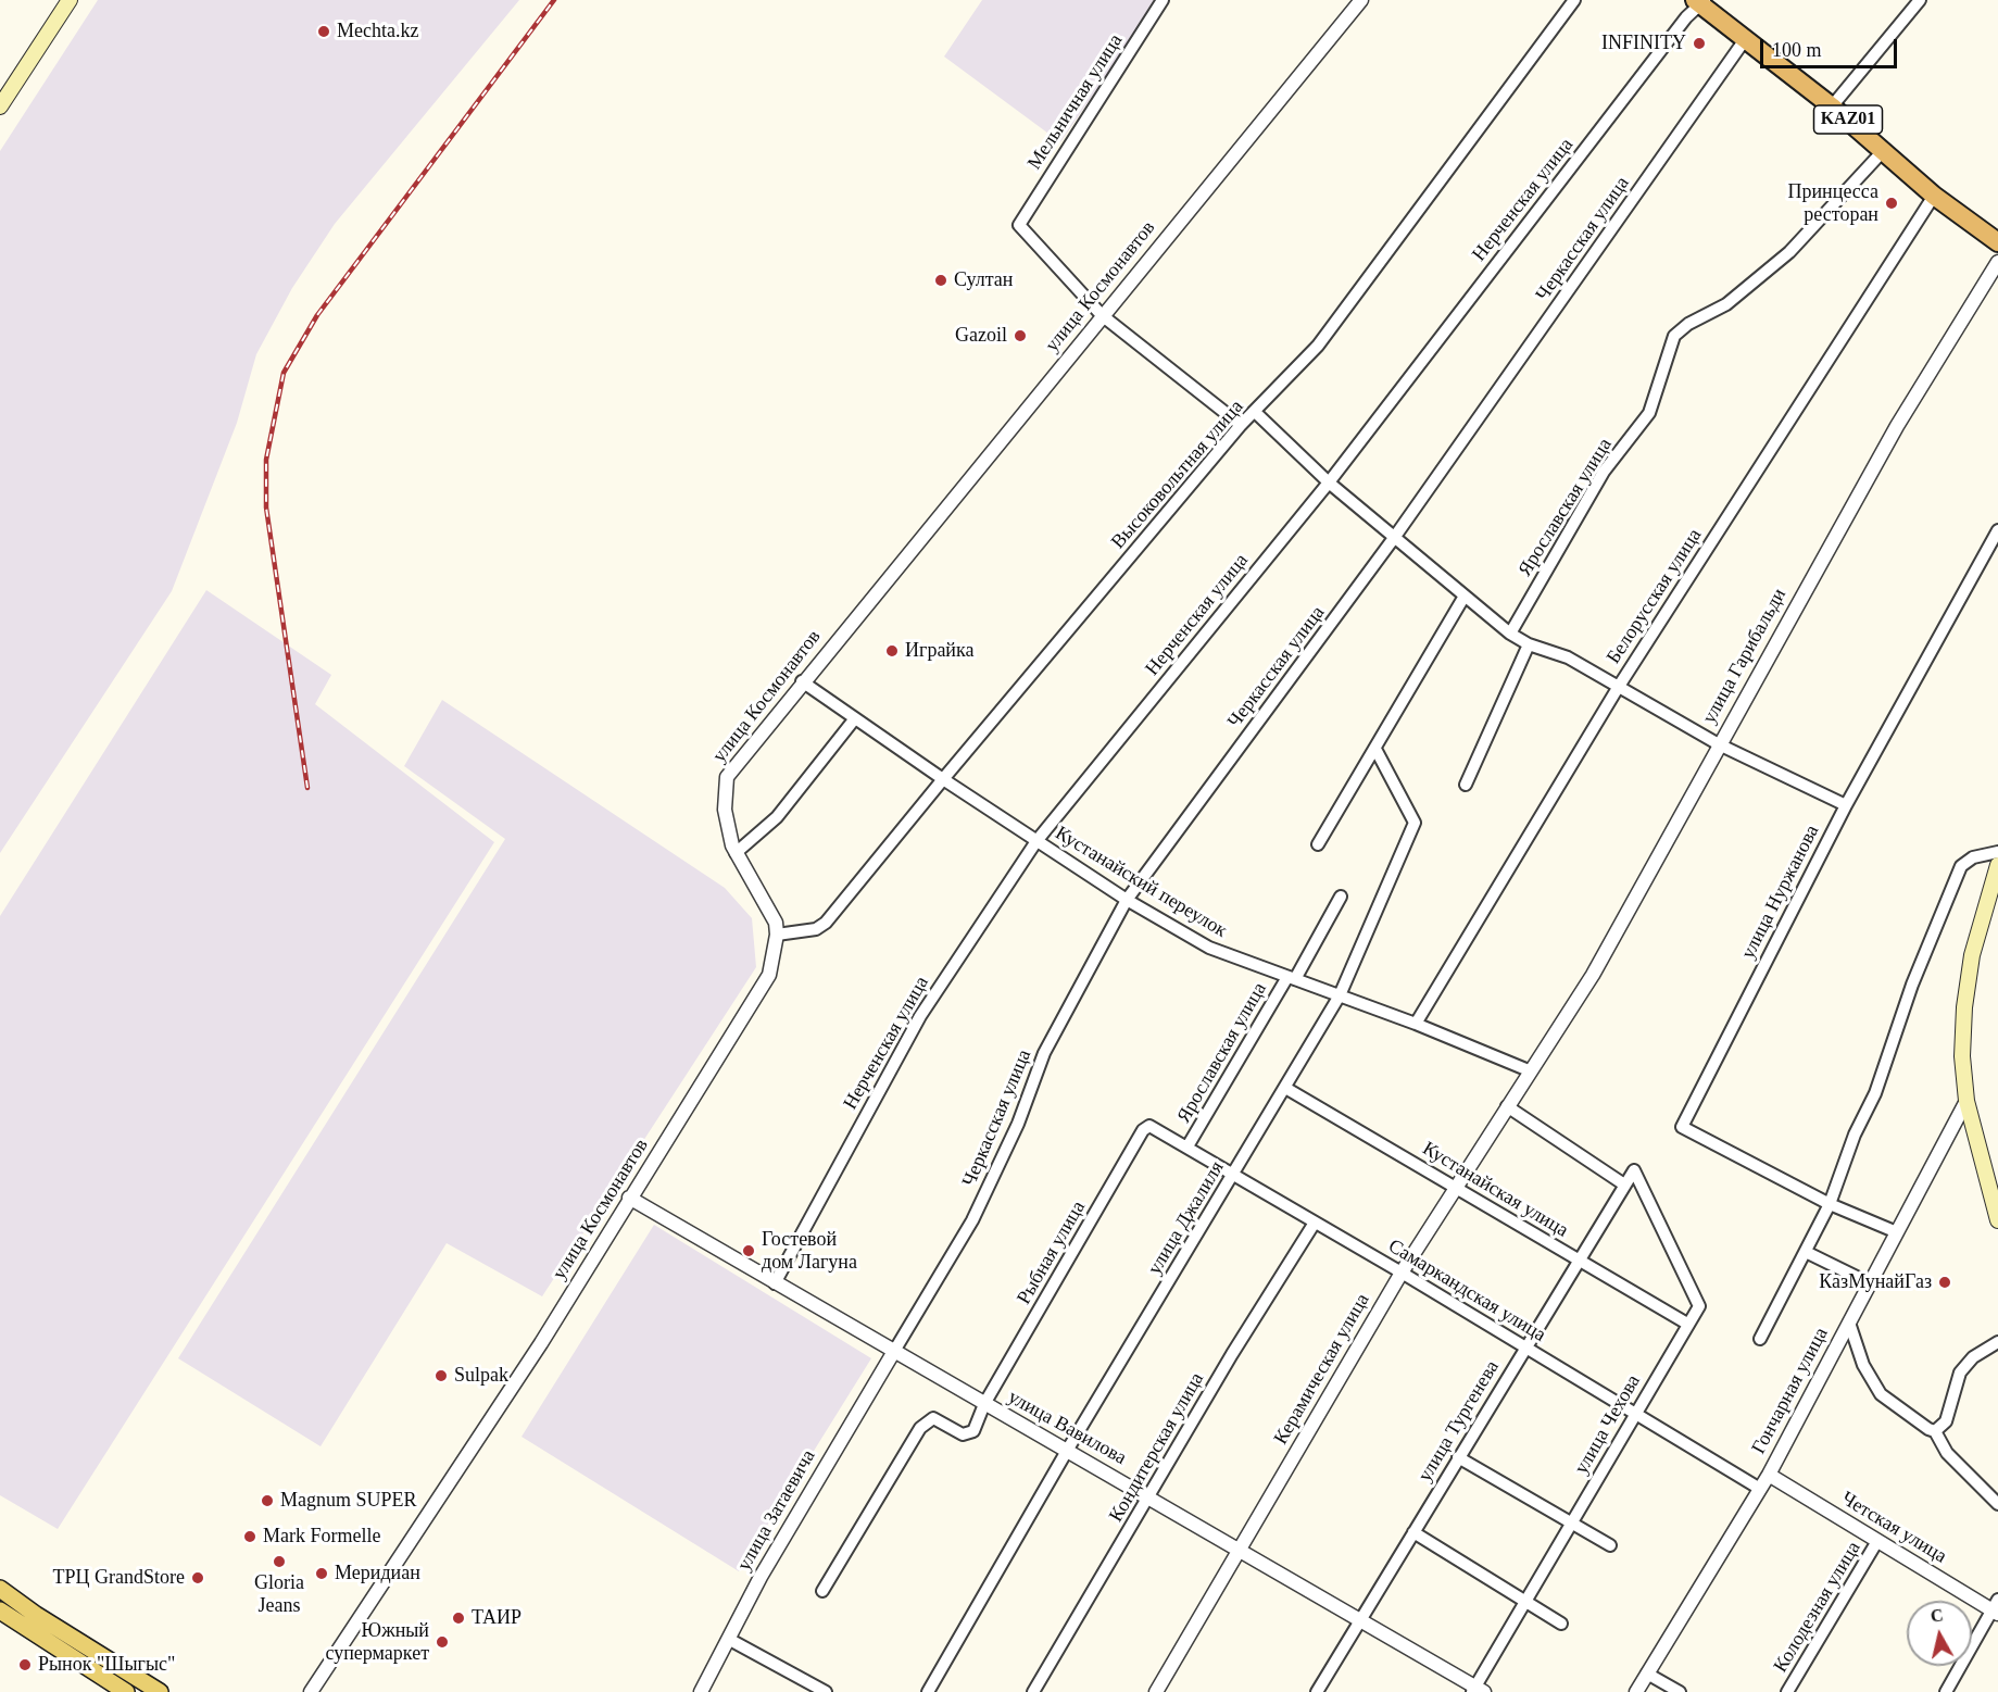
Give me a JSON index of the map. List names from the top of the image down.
{
  "streets": {
    "highway": ["KАZ01"],
    "street": [
      "Мельничная улица",
      "Нерченская улица",
      "Черкасская улица",
      "улица Космонавтов",
      "Высоковольтная улица",
      "Ярославская улица",
      "Белорусская улица",
      "улица Гарибальди",
      "Кустанайский переулок",
      "улица Нуржанова",
      "Кустанайская улица",
      "улица Джалиля",
      "Рыбная улица",
      "Самаркандская улица",
      "Керамическая улица",
      "Гончарная улица",
      "улица Тургенева",
      "улица Чехова",
      "улица Вавилова",
      "Кондитерская улица",
      "улица Затаевича",
      "Четская улица",
      "Колодезная улица"
    ]
  },
  "crossings": [
    ["Мельничная улица", "улица Космонавтов"],
    ["KАZ01", "Нерченская улица"],
    ["KАZ01", "Черкасская улица"],
    ["KАZ01", "Ярославская улица"],
    ["KАZ01", "Белорусская улица"],
    ["Нерченская улица", "Кустанайский переулок"],
    ["Нерченская улица", "улица Вавилова"],
    ["Черкасская улица", "Кустанайский переулок"],
    ["Черкасская улица", "улица Вавилова"],
    ["Черкасская улица", "улица Затаевича"],
    ["улица Космонавтов", "Высоковольтная улица"],
    ["улица Космонавтов", "Кустанайский переулок"],
    ["улица Космонавтов", "улица Вавилова"],
    ["Высоковольтная улица", "Кустанайский переулок"],
    ["Ярославская улица", "Кустанайский переулок"],
    ["Ярославская улица", "Самаркандская улица"],
    ["Белорусская улица", "Кустанайский переулок"],
    ["улица Гарибальди", "Кустанайский переулок"],
    ["улица Гарибальди", "Керамическая улица"],
    ["Кустанайский переулок", "улица Джалиля"],
    ["Кустанайский переулок", "Керамическая улица"],
    ["улица Нуржанова", "Гончарная улица"],
    ["Кустанайская улица", "улица Джалиля"],
    ["Кустанайская улица", "Керамическая улица"],
    ["Кустанайская улица", "улица Тургенева"],
    ["Кустанайская улица", "улица Чехова"],
    ["улица Джалиля", "Самаркандская улица"],
    ["улица Джалиля", "улица Вавилова"],
    ["Рыбная улица", "Самаркандская улица"],
    ["Рыбная улица", "улица Вавилова"],
    ["Самаркандская улица", "Керамическая улица"],
    ["Самаркандская улица", "Гончарная улица"],
    ["Самаркандская улица", "улица Тургенева"],
    ["Самаркандская улица", "улица Чехова"],
    ["Самаркандская улица", "Кондитерская улица"],
    ["Керамическая улица", "улица Вавилова"],
    ["Гончарная улица", "Четская улица"],
    ["улица Тургенева", "улица Чехова"],
    ["улица Тургенева", "улица Вавилова"],
    ["улица Чехова", "улица Вавилова"],
    ["улица Вавилова", "Кондитерская улица"],
    ["улица Вавилова", "улица Затаевича"],
    ["Четская улица", "Колодезная улица"]
  ],
  "places": [
    "Mechta.kz",
    "INFINITY",
    "Принцесса ресторан",
    "Султан",
    "Gazoil",
    "Играйка",
    "Гостевой дом Лагуна",
    "КазМунайГаз",
    "Sulpak",
    "Magnum SUPER",
    "Mark Formelle",
    "Gloria Jeans",
    "Меридиан",
    "ТРЦ GrandStore",
    "ТАИР",
    "Южный супермаркет",
    "Рынок \"Шыгыс\""
  ],
  "scale_bar": "100 m",
  "north": "top"
}
